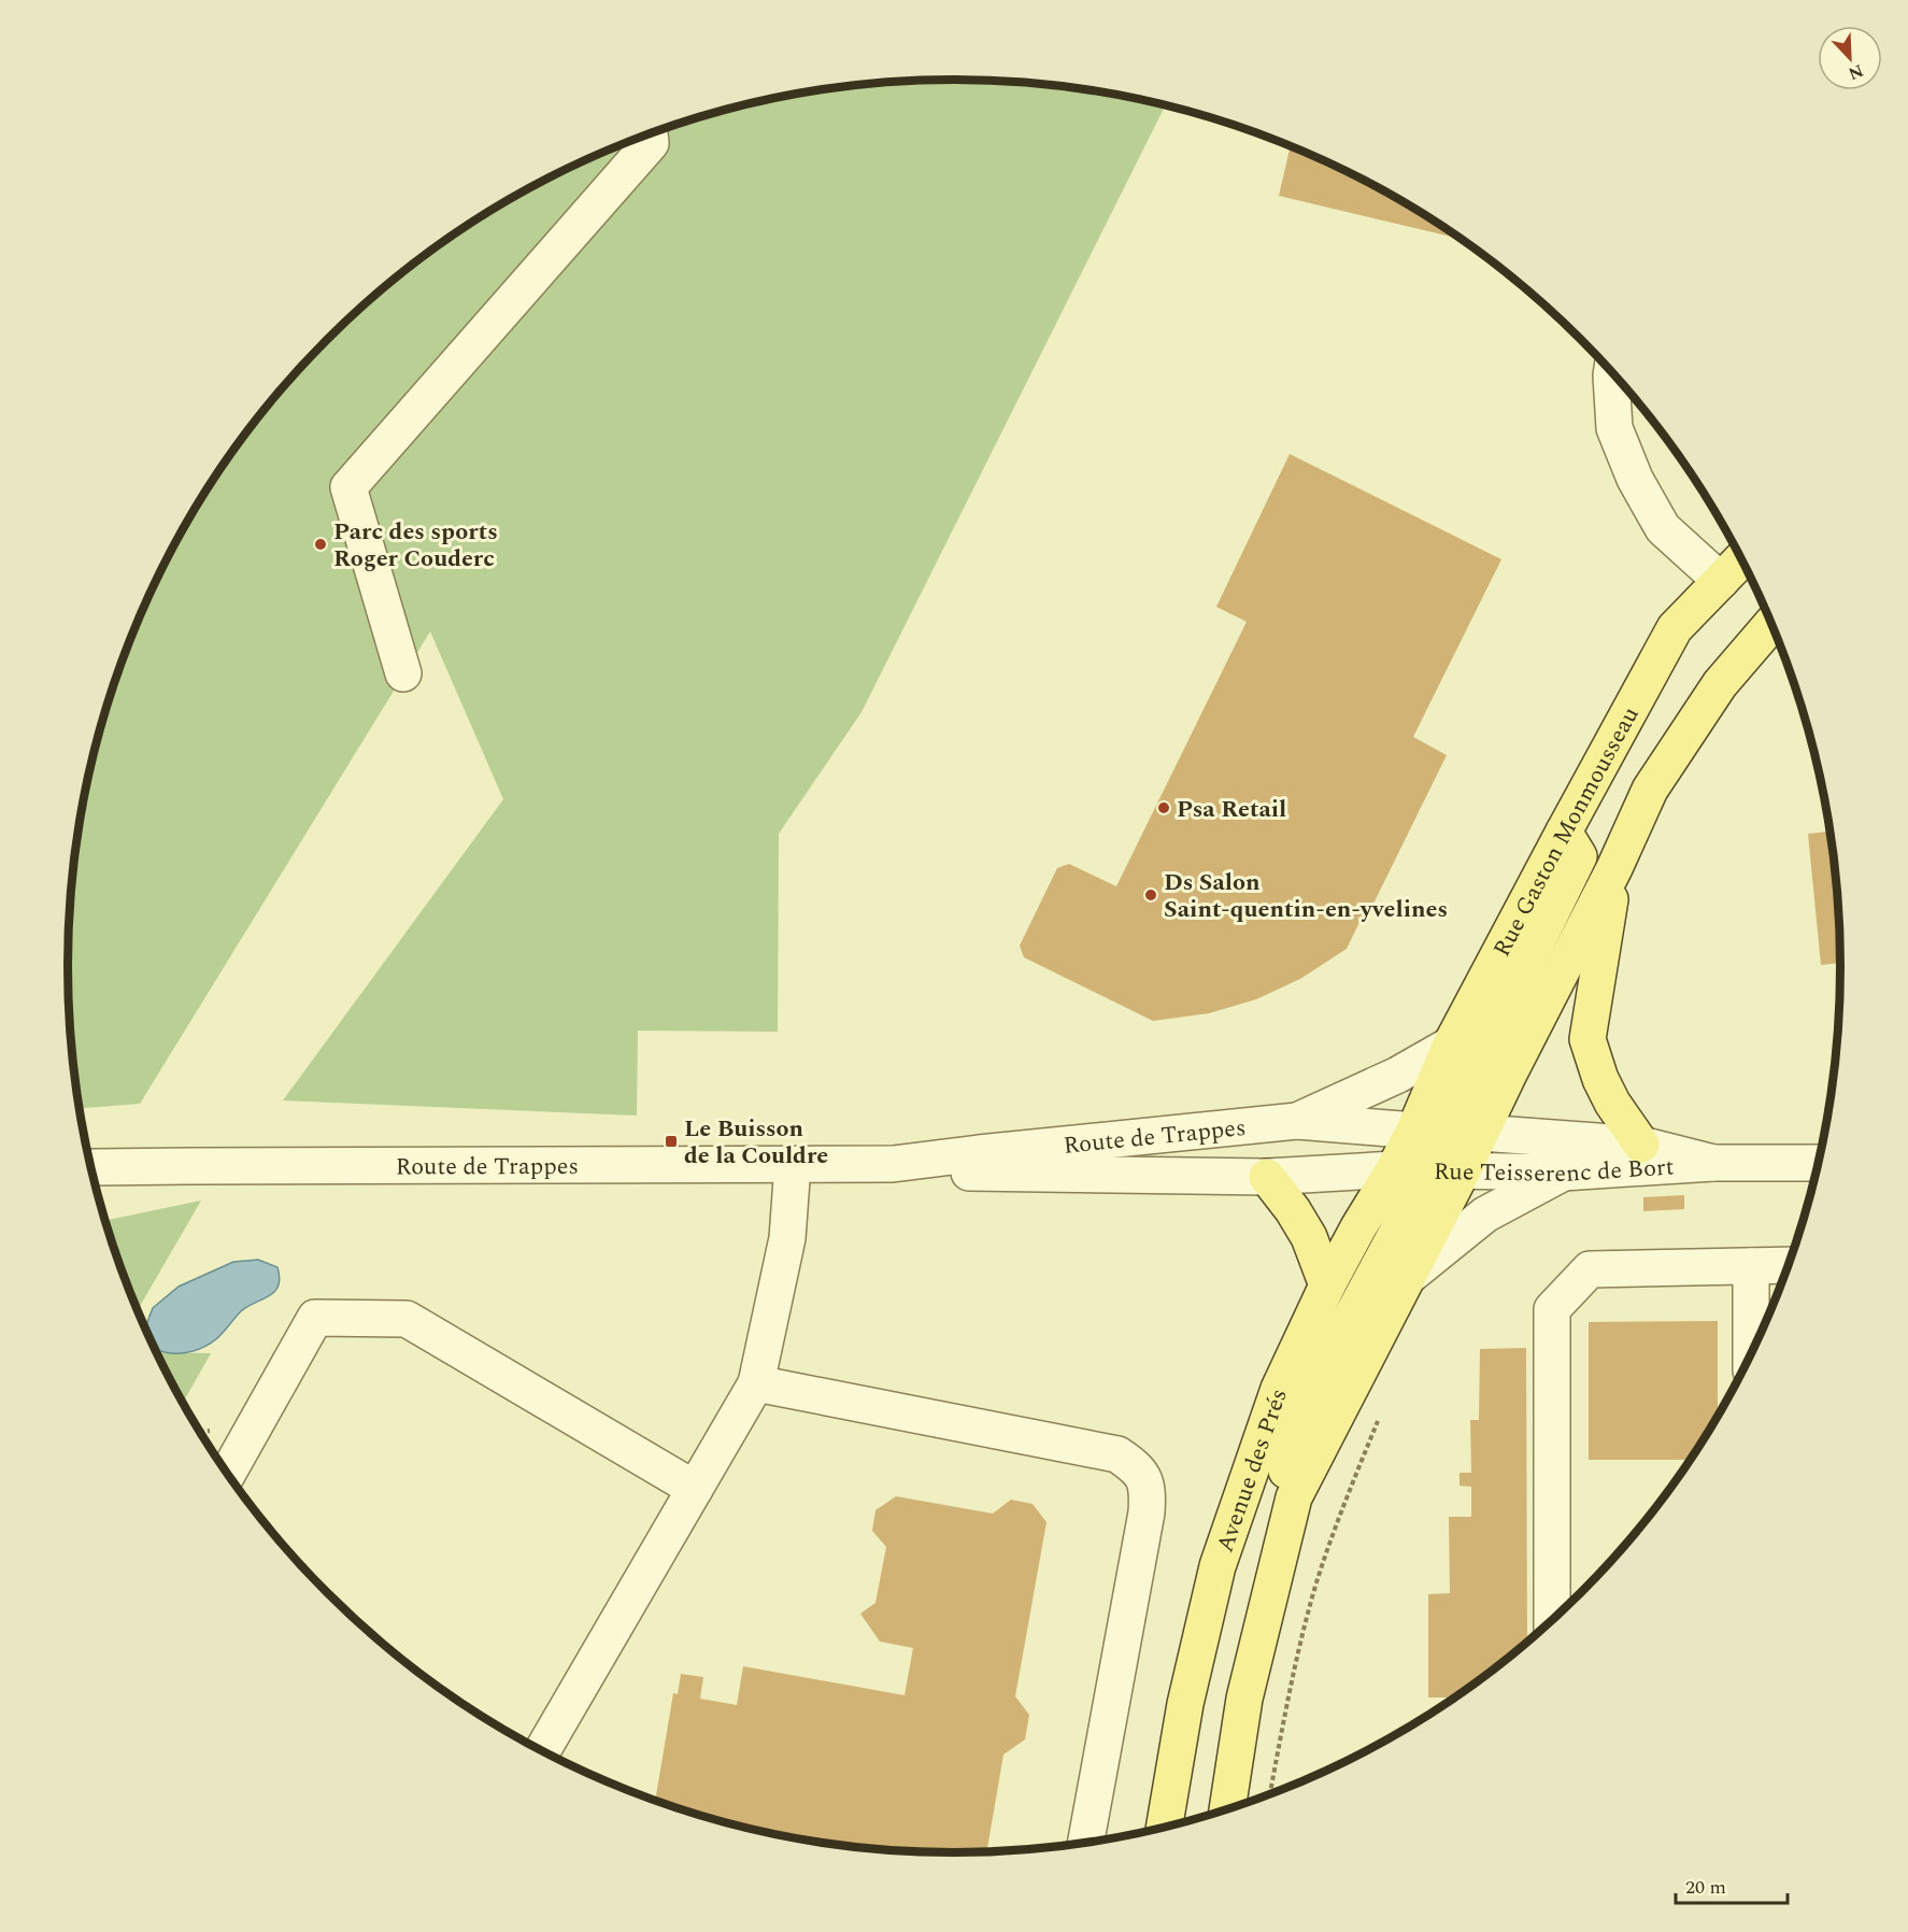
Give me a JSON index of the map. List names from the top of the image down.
{
  "streets": {
    "main road": ["Rue Gaston Monmousseau", "Avenue des Prés"],
    "street": ["Route de Trappes", "Rue Teisserenc de Bort"]
  },
  "crossings": [
    ["Rue Gaston Monmousseau", "Route de Trappes"],
    ["Rue Gaston Monmousseau", "Rue Teisserenc de Bort"],
    ["Rue Gaston Monmousseau", "Avenue des Prés"],
    ["Route de Trappes", "Rue Teisserenc de Bort"],
    ["Route de Trappes", "Avenue des Prés"],
    ["Rue Teisserenc de Bort", "Avenue des Prés"]
  ],
  "places": {
    "other": ["Parc des sports Roger Couderc", "Psa Retail", "Ds Salon Saint-quentin-en-yvelines"],
    "transit": ["Le Buisson de la Couldre"]
  },
  "scale_bar": "20 m",
  "north": "bottom right"
}
